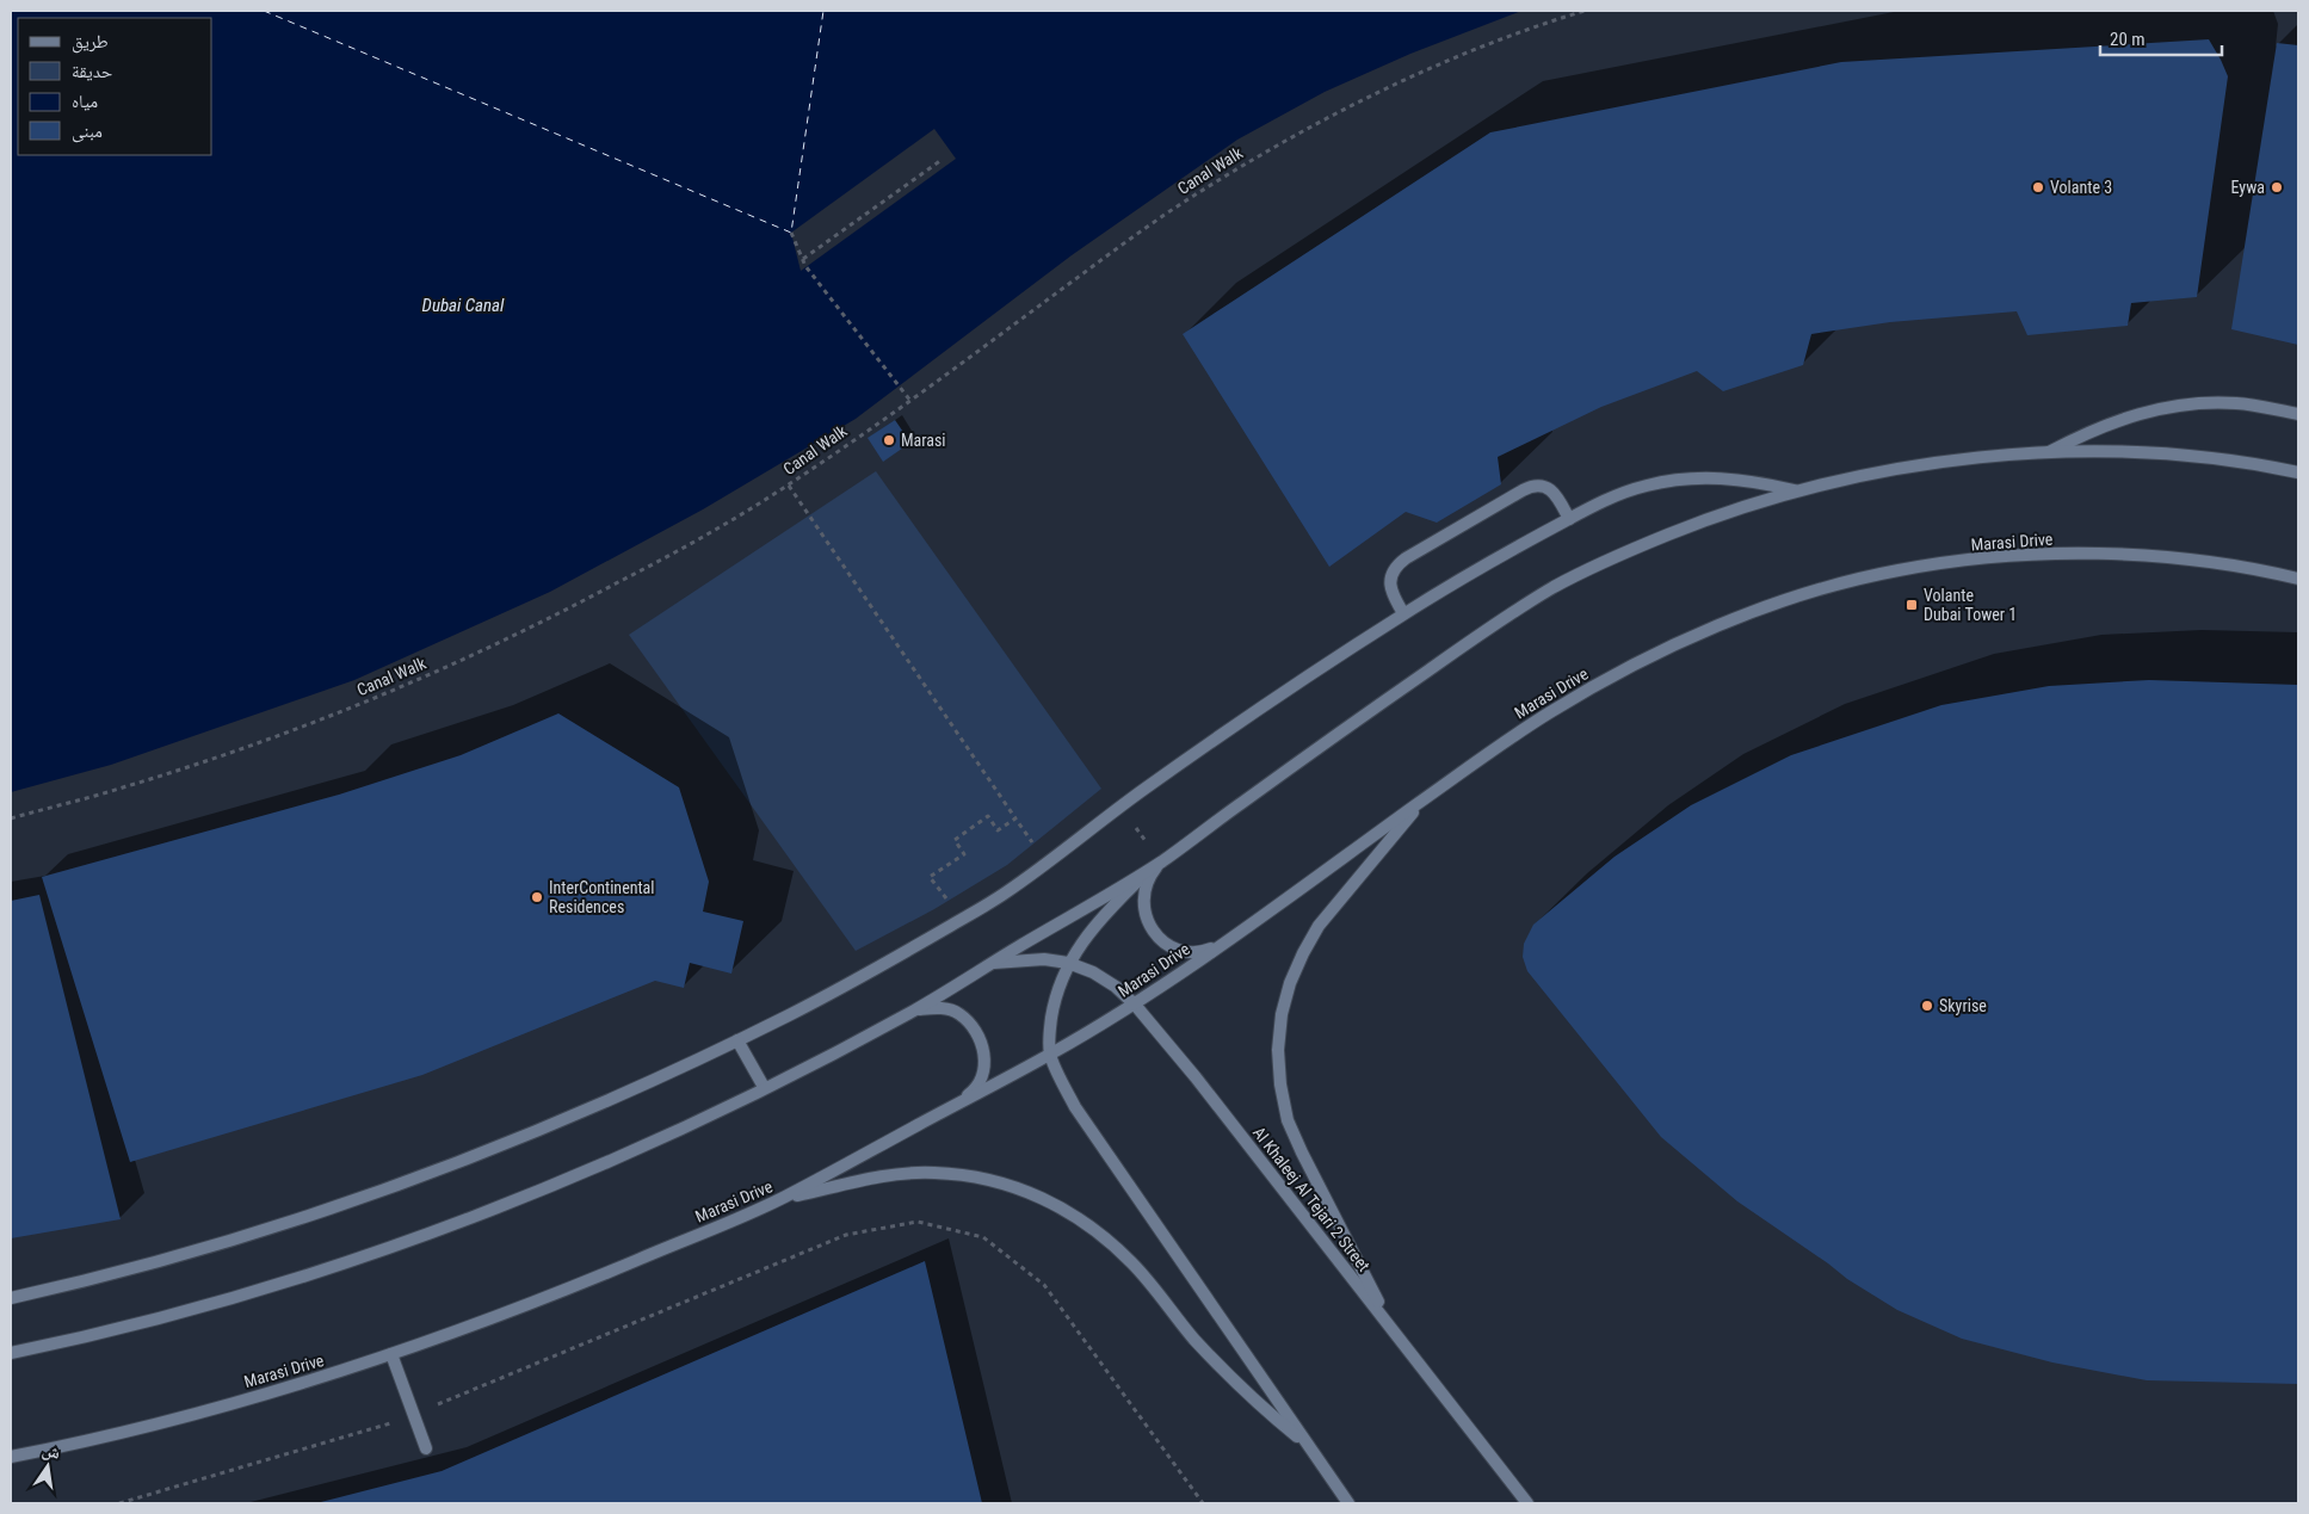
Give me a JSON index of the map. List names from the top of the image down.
{
  "streets": {
    "street": ["Marasi Drive", "Al Khaleej Al Tejari 2 Street"],
    "path": ["Canal Walk"]
  },
  "crossings": [
    ["Marasi Drive", "Al Khaleej Al Tejari 2 Street"]
  ],
  "water": ["Dubai Canal"],
  "places": {
    "other": [
      "Volante 3",
      "Eywa",
      "Marasi",
      "InterContinental Residences",
      "Skyrise"
    ],
    "transit": ["Volante Dubai Tower 1"]
  },
  "legend": [
    "طريق",
    "حديقة",
    "مياه",
    "مبنى"
  ],
  "scale_bar": "20 m",
  "north": "top"
}
